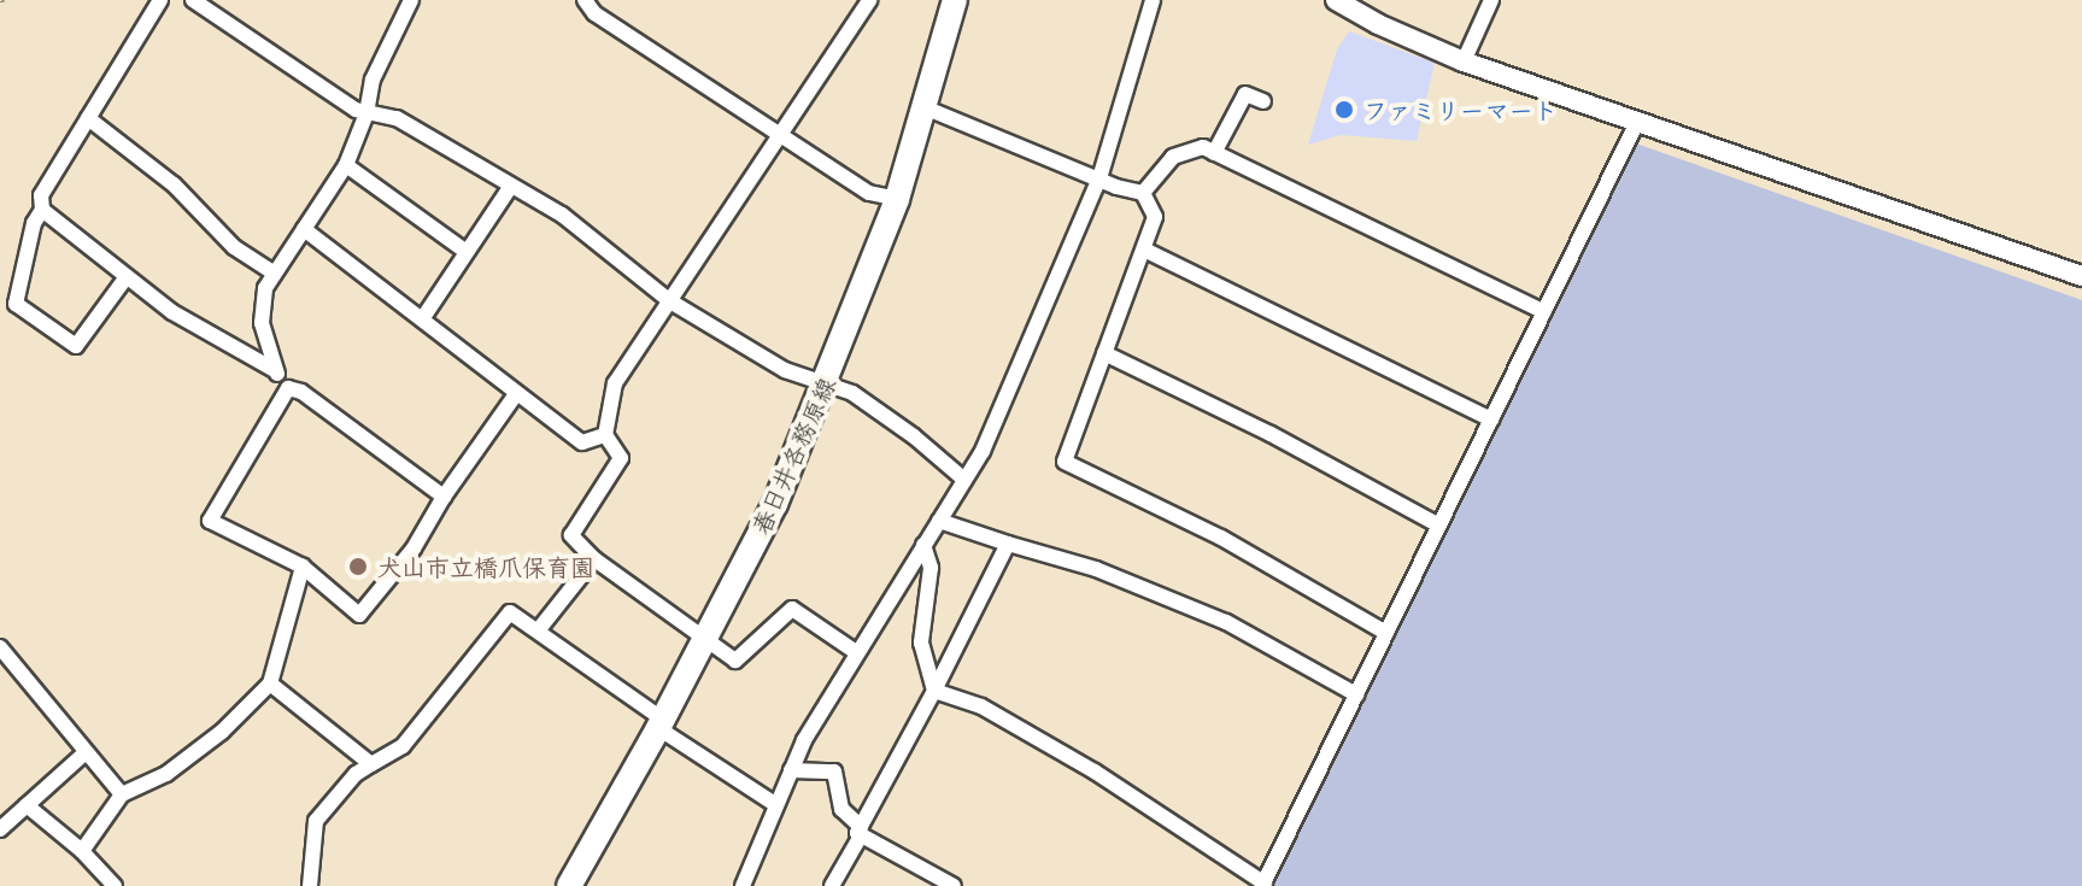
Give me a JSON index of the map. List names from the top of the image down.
{
  "streets": {
    "main road": ["春日井各務原線"]
  },
  "places": ["ファミリーマート", "犬山市立橋爪保育園"]
}
